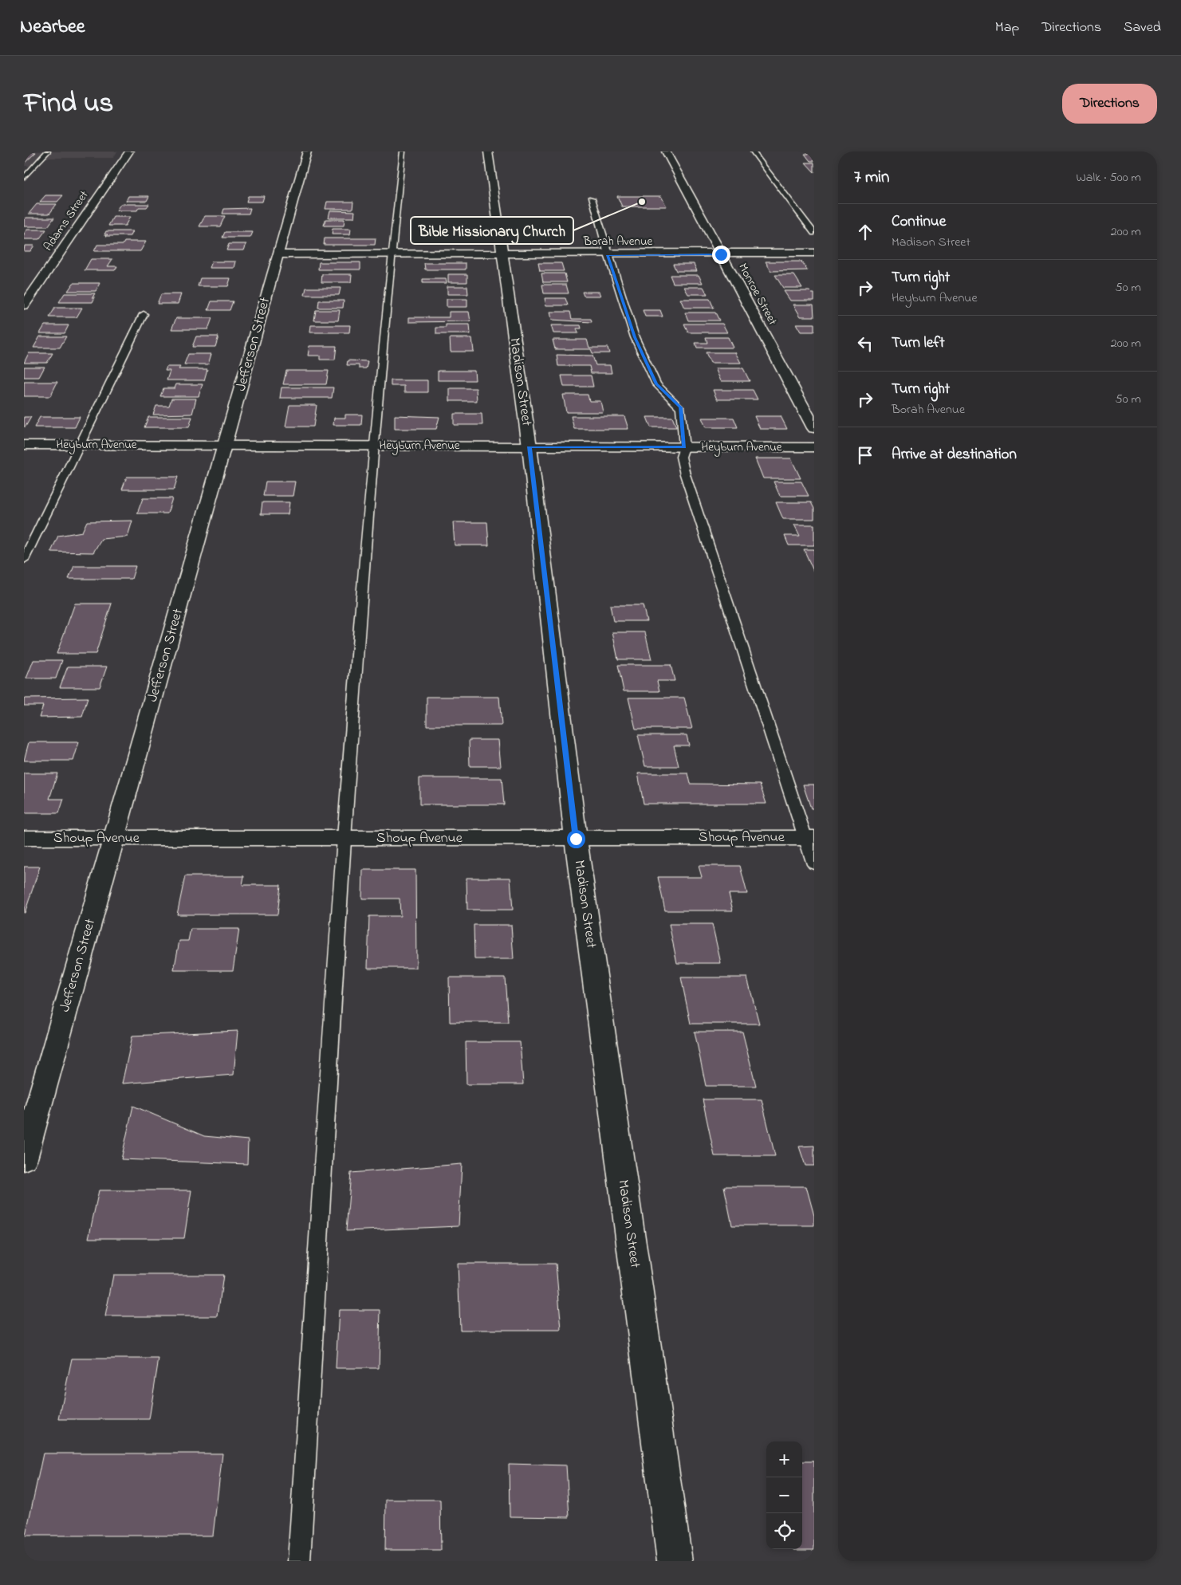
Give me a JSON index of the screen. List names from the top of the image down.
{
  "streets": {
    "street": [
      "Adams Street",
      "Borah Avenue",
      "Monroe Street",
      "Jefferson Street",
      "Madison Street",
      "Heyburn Avenue",
      "Shoup Avenue"
    ]
  },
  "crossings": [
    ["Borah Avenue", "Monroe Street"],
    ["Borah Avenue", "Jefferson Street"],
    ["Borah Avenue", "Madison Street"],
    ["Jefferson Street", "Heyburn Avenue"],
    ["Jefferson Street", "Shoup Avenue"],
    ["Madison Street", "Heyburn Avenue"],
    ["Madison Street", "Shoup Avenue"]
  ],
  "places": ["Bible Missionary Church"],
  "page": {
    "header": "Nearbee",
    "nav": ["Map", "Directions", "Saved"],
    "title": "Find us",
    "buttons": "Directions",
    "heading": ["7 min", "Walk · 500 m"],
    "list": [
      ["Continue", "Madison Street", "200 m"],
      ["Turn right", "Heyburn Avenue", "50 m"],
      ["Turn left", "200 m"],
      ["Turn right", "Borah Avenue", "50 m"],
      "Arrive at destination"
    ],
    "map_buttons": ["+", "−"]
  }
}
